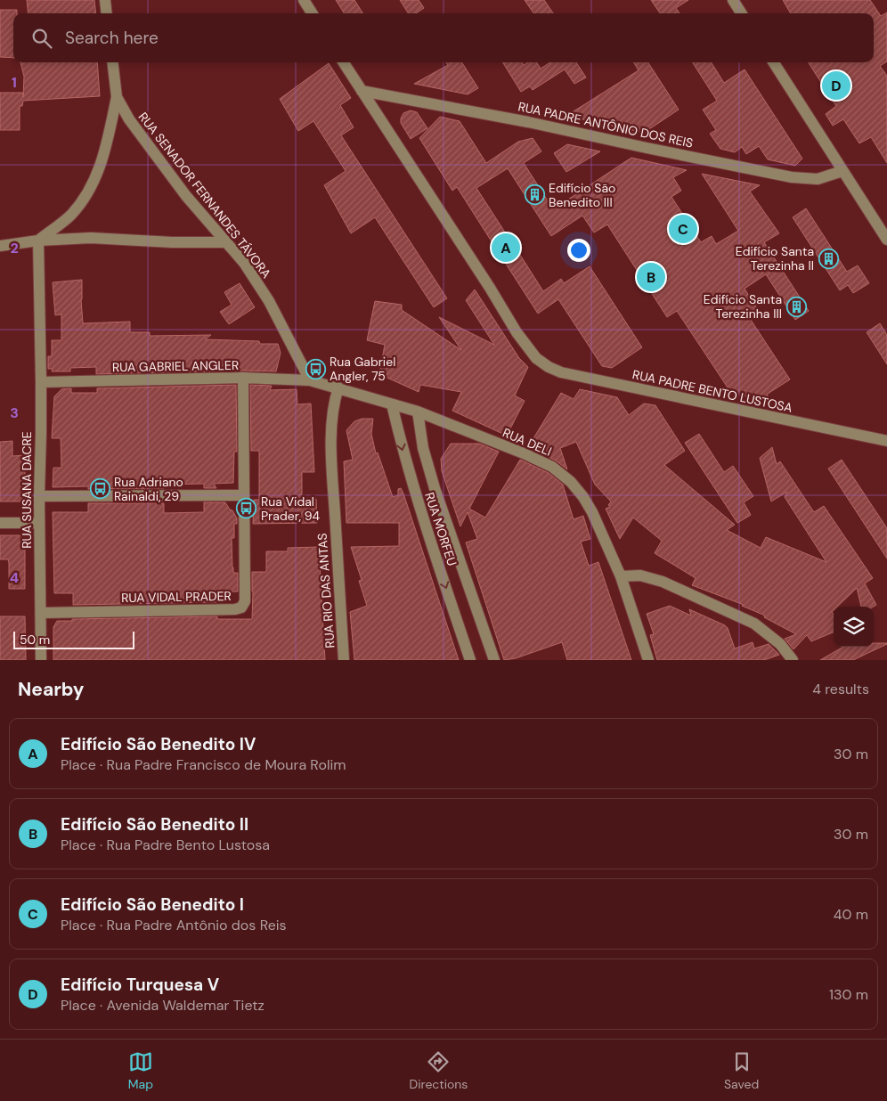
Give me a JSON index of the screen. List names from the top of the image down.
{
  "streets": {
    "street": [
      "RUA PADRE ANTÔNIO DOS REIS",
      "RUA SENADOR FERNANDES TÁVORA",
      "RUA GABRIEL ANGLER",
      "RUA PADRE BENTO LUSTOSA",
      "RUA DELI",
      "RUA SUSANA DACRE",
      "RUA MORFEU",
      "RUA RIO DAS ANTAS",
      "RUA VIDAL PRADER"
    ]
  },
  "crossings": [
    ["RUA PADRE ANTÔNIO DOS REIS", "RUA PADRE BENTO LUSTOSA"],
    ["RUA SENADOR FERNANDES TÁVORA", "RUA GABRIEL ANGLER"],
    ["RUA SENADOR FERNANDES TÁVORA", "RUA DELI"],
    ["RUA SENADOR FERNANDES TÁVORA", "RUA SUSANA DACRE"],
    ["RUA GABRIEL ANGLER", "RUA DELI"],
    ["RUA GABRIEL ANGLER", "RUA SUSANA DACRE"],
    ["RUA GABRIEL ANGLER", "RUA VIDAL PRADER"],
    ["RUA DELI", "RUA MORFEU"],
    ["RUA DELI", "RUA RIO DAS ANTAS"],
    ["RUA SUSANA DACRE", "RUA VIDAL PRADER"]
  ],
  "places": {
    "building": ["Edifício São Benedito III", "Edifício Santa Terezinha II", "Edifício Santa Terezinha III"],
    "bus stop": ["Rua Gabriel Angler, 75", "Rua Adriano Rainaldi, 29", "Rua Vidal Prader, 94"]
  },
  "scale_bar": "50 m",
  "page": {
    "search": "Search here",
    "pins": [
      "D",
      "C",
      "A",
      "B"
    ],
    "scale": "50 m",
    "heading": ["Nearby", "4 results"],
    "list": [
      {
        "mark": "A",
        "name": "Edifício São Benedito IV",
        "note": "Place · Rua Padre Francisco de Moura Rolim",
        "value": "30 m"
      },
      {
        "mark": "B",
        "name": "Edifício São Benedito II",
        "note": "Place · Rua Padre Bento Lustosa",
        "value": "30 m"
      },
      {
        "mark": "C",
        "name": "Edifício São Benedito I",
        "note": "Place · Rua Padre Antônio dos Reis",
        "value": "40 m"
      },
      {
        "mark": "D",
        "name": "Edifício Turquesa V",
        "note": "Place · Avenida Waldemar Tietz",
        "value": "130 m"
      }
    ],
    "nav": ["Map", "Directions", "Saved"]
  },
  "grid": {
    "rows": [
      "1",
      "2",
      "3",
      "4"
    ]
  }
}
